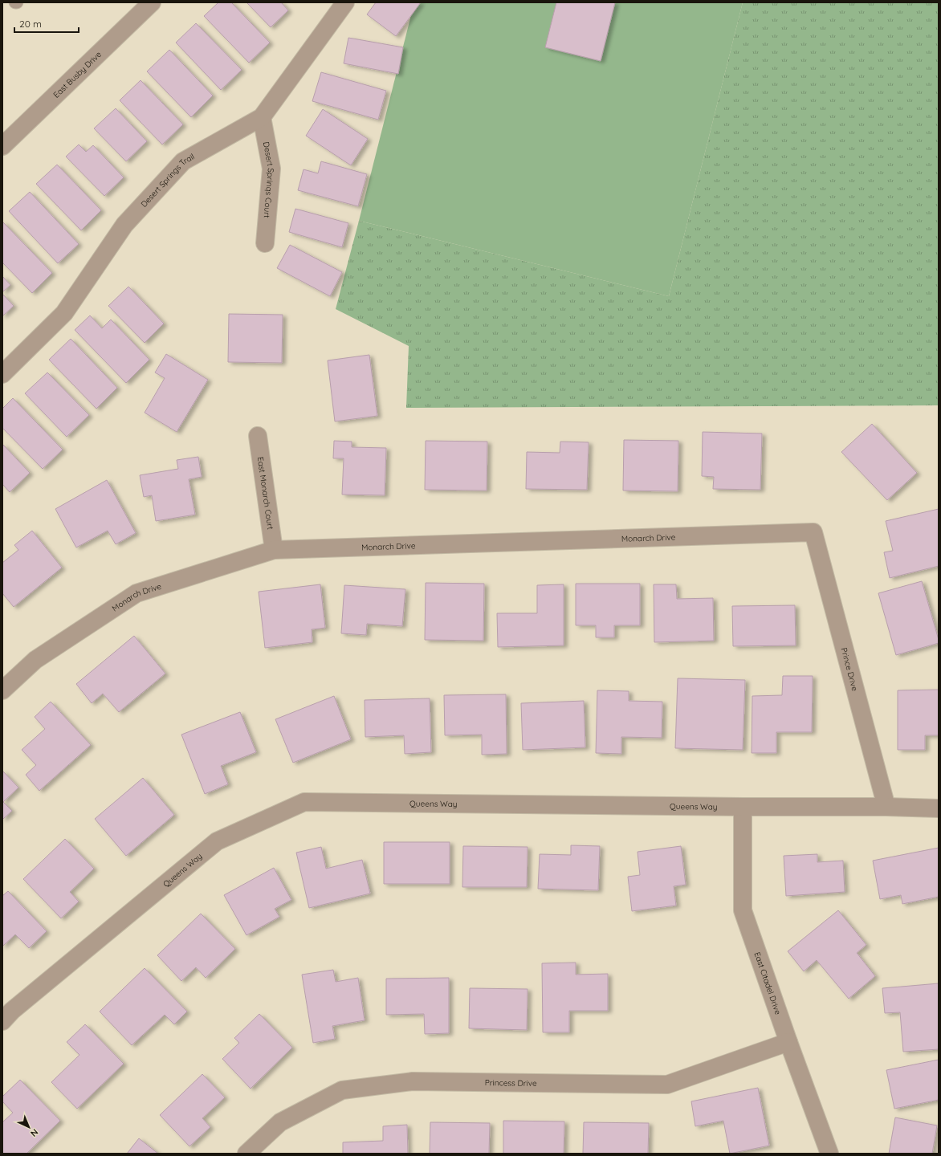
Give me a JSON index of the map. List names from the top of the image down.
{
  "streets": {
    "street": [
      "East Busby Drive",
      "Desert Sprinqs Court",
      "Desert Springs Trail",
      "East Monarch Court",
      "Monarch Drive",
      "Prince Drive",
      "Queens Way",
      "East Citadel Drive",
      "Princess Drive"
    ]
  },
  "crossings": [
    ["Desert Sprinqs Court", "Desert Springs Trail"],
    ["East Monarch Court", "Monarch Drive"],
    ["Monarch Drive", "Prince Drive"],
    ["Prince Drive", "Queens Way"],
    ["Queens Way", "East Citadel Drive"],
    ["East Citadel Drive", "Princess Drive"]
  ],
  "scale_bar": "20 m",
  "north": "bottom right"
}
